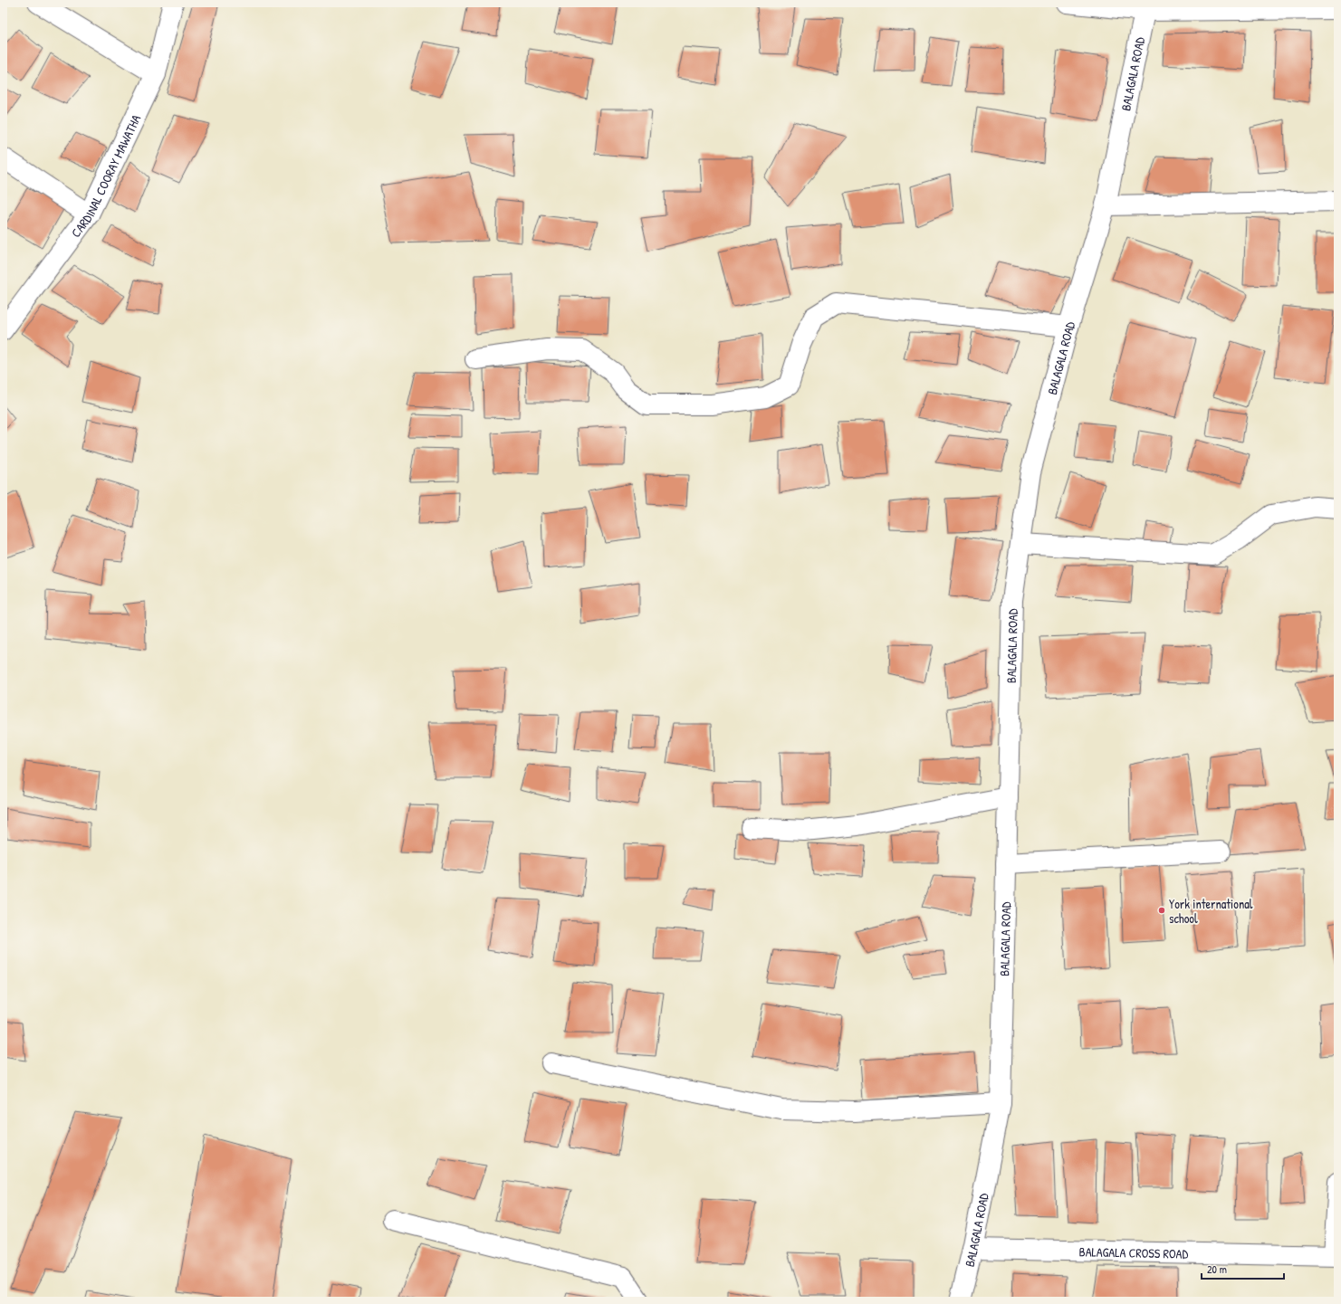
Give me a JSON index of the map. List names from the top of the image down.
{
  "streets": {
    "street": ["BALAGALA ROAD", "CARDINAL COORAY MAWATHA", "BALAGALA CROSS ROAD"]
  },
  "crossings": [
    ["BALAGALA ROAD", "BALAGALA CROSS ROAD"]
  ],
  "places": ["York international school"],
  "scale_bar": "20 m"
}
